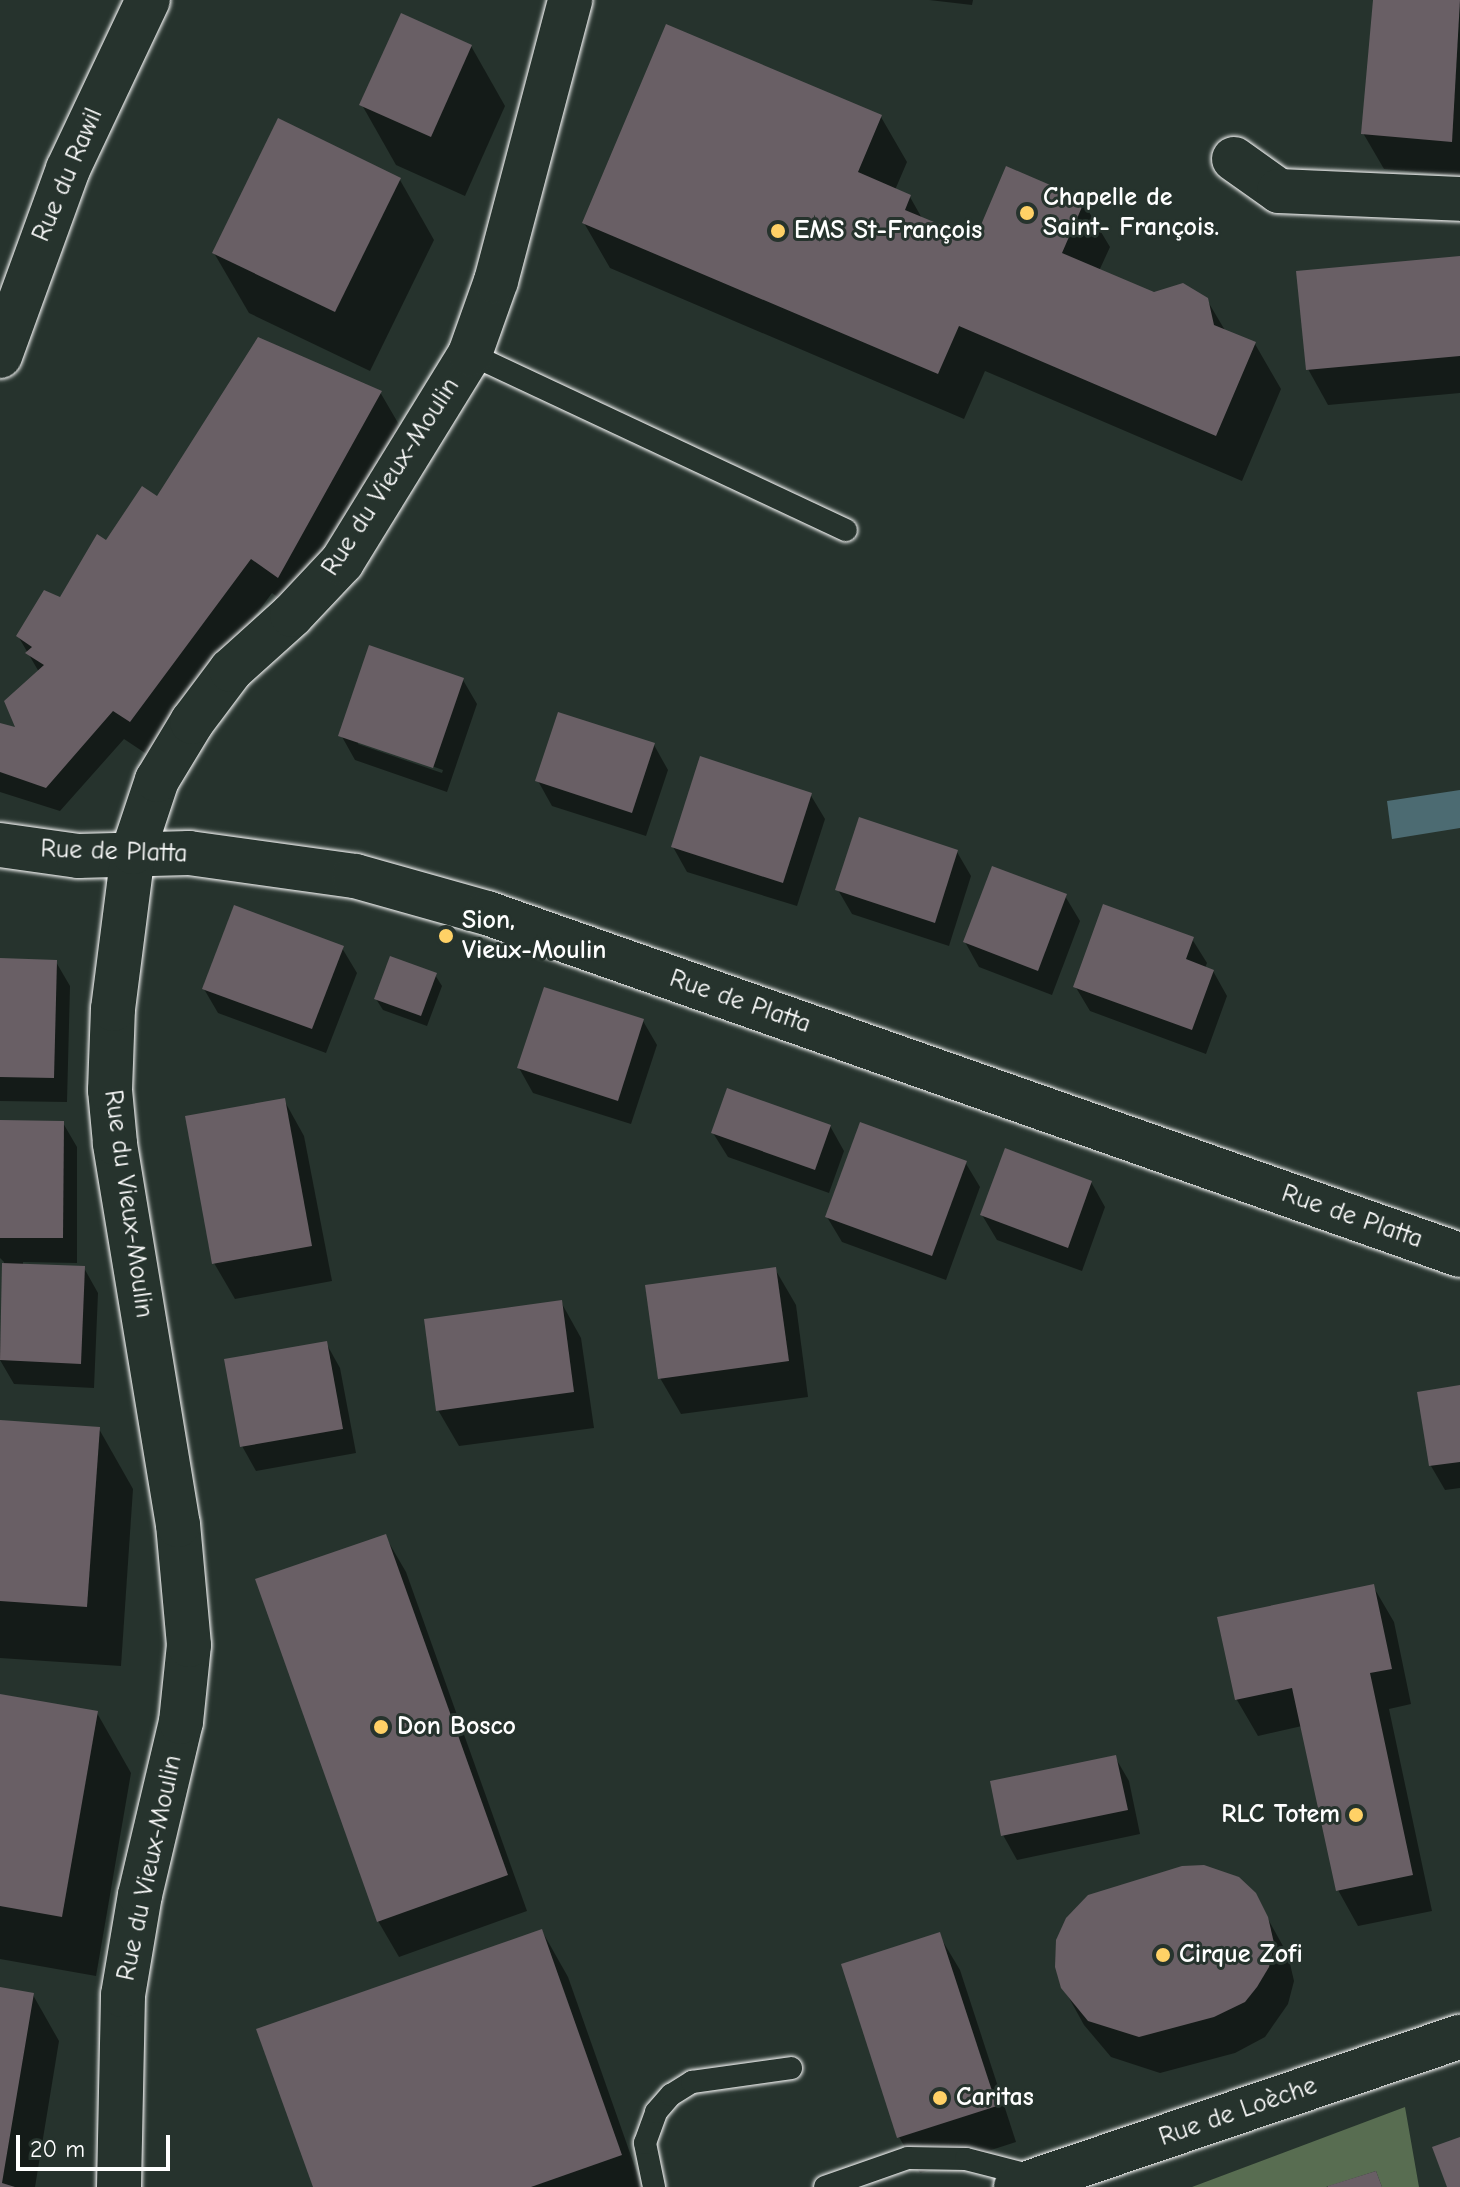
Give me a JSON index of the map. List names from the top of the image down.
{
  "streets": {
    "street": [
      "Rue du Rawil",
      "Rue du Vieux-Moulin",
      "Rue de Platta",
      "Rue de Loèche"
    ]
  },
  "crossings": [
    ["Rue du Vieux-Moulin", "Rue de Platta"]
  ],
  "places": [
    "Chapelle de Saint- François.",
    "EMS St-François",
    "Sion, Vieux-Moulin",
    "Don Bosco",
    "RLC Totem",
    "Cirque Zofi",
    "Caritas"
  ],
  "scale_bar": "20 m"
}
